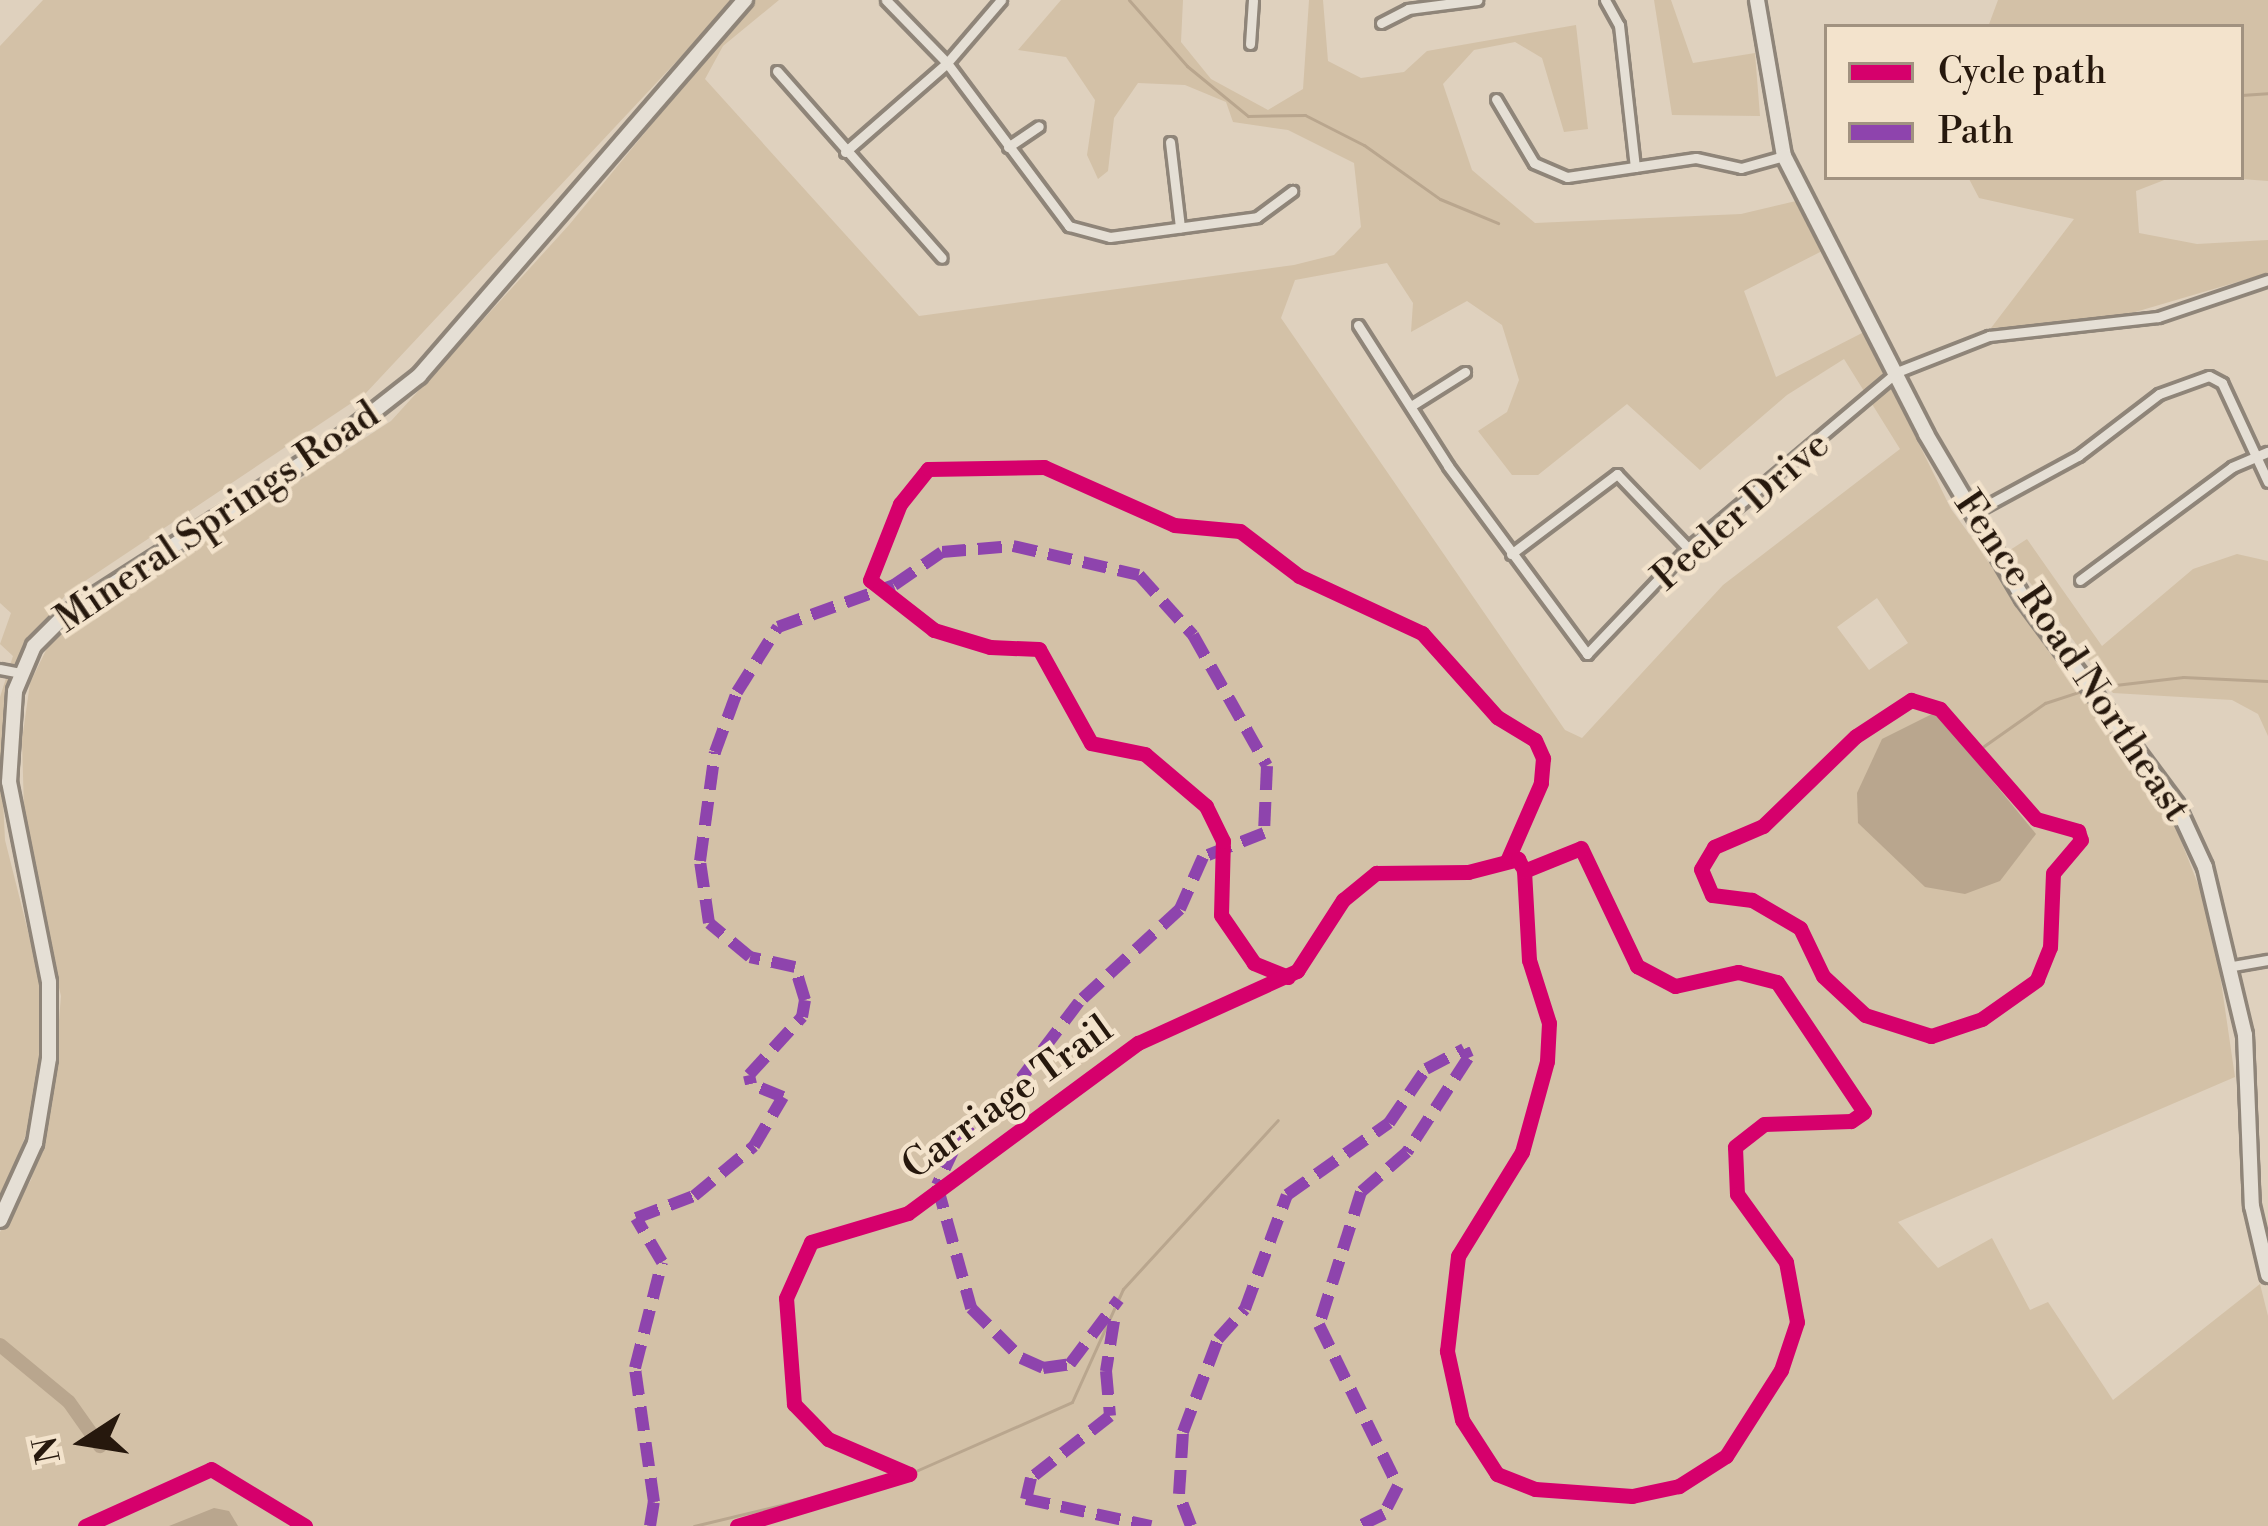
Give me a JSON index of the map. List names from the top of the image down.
{
  "streets": {
    "street": ["Peeler Drive", "Mineral Springs Road", "Fence Road Northeast"],
    "cycle path": ["Carriage Trail"]
  },
  "crossings": [
    ["Peeler Drive", "Fence Road Northeast"]
  ],
  "legend": ["Cycle path", "Path"],
  "north": "left"
}
